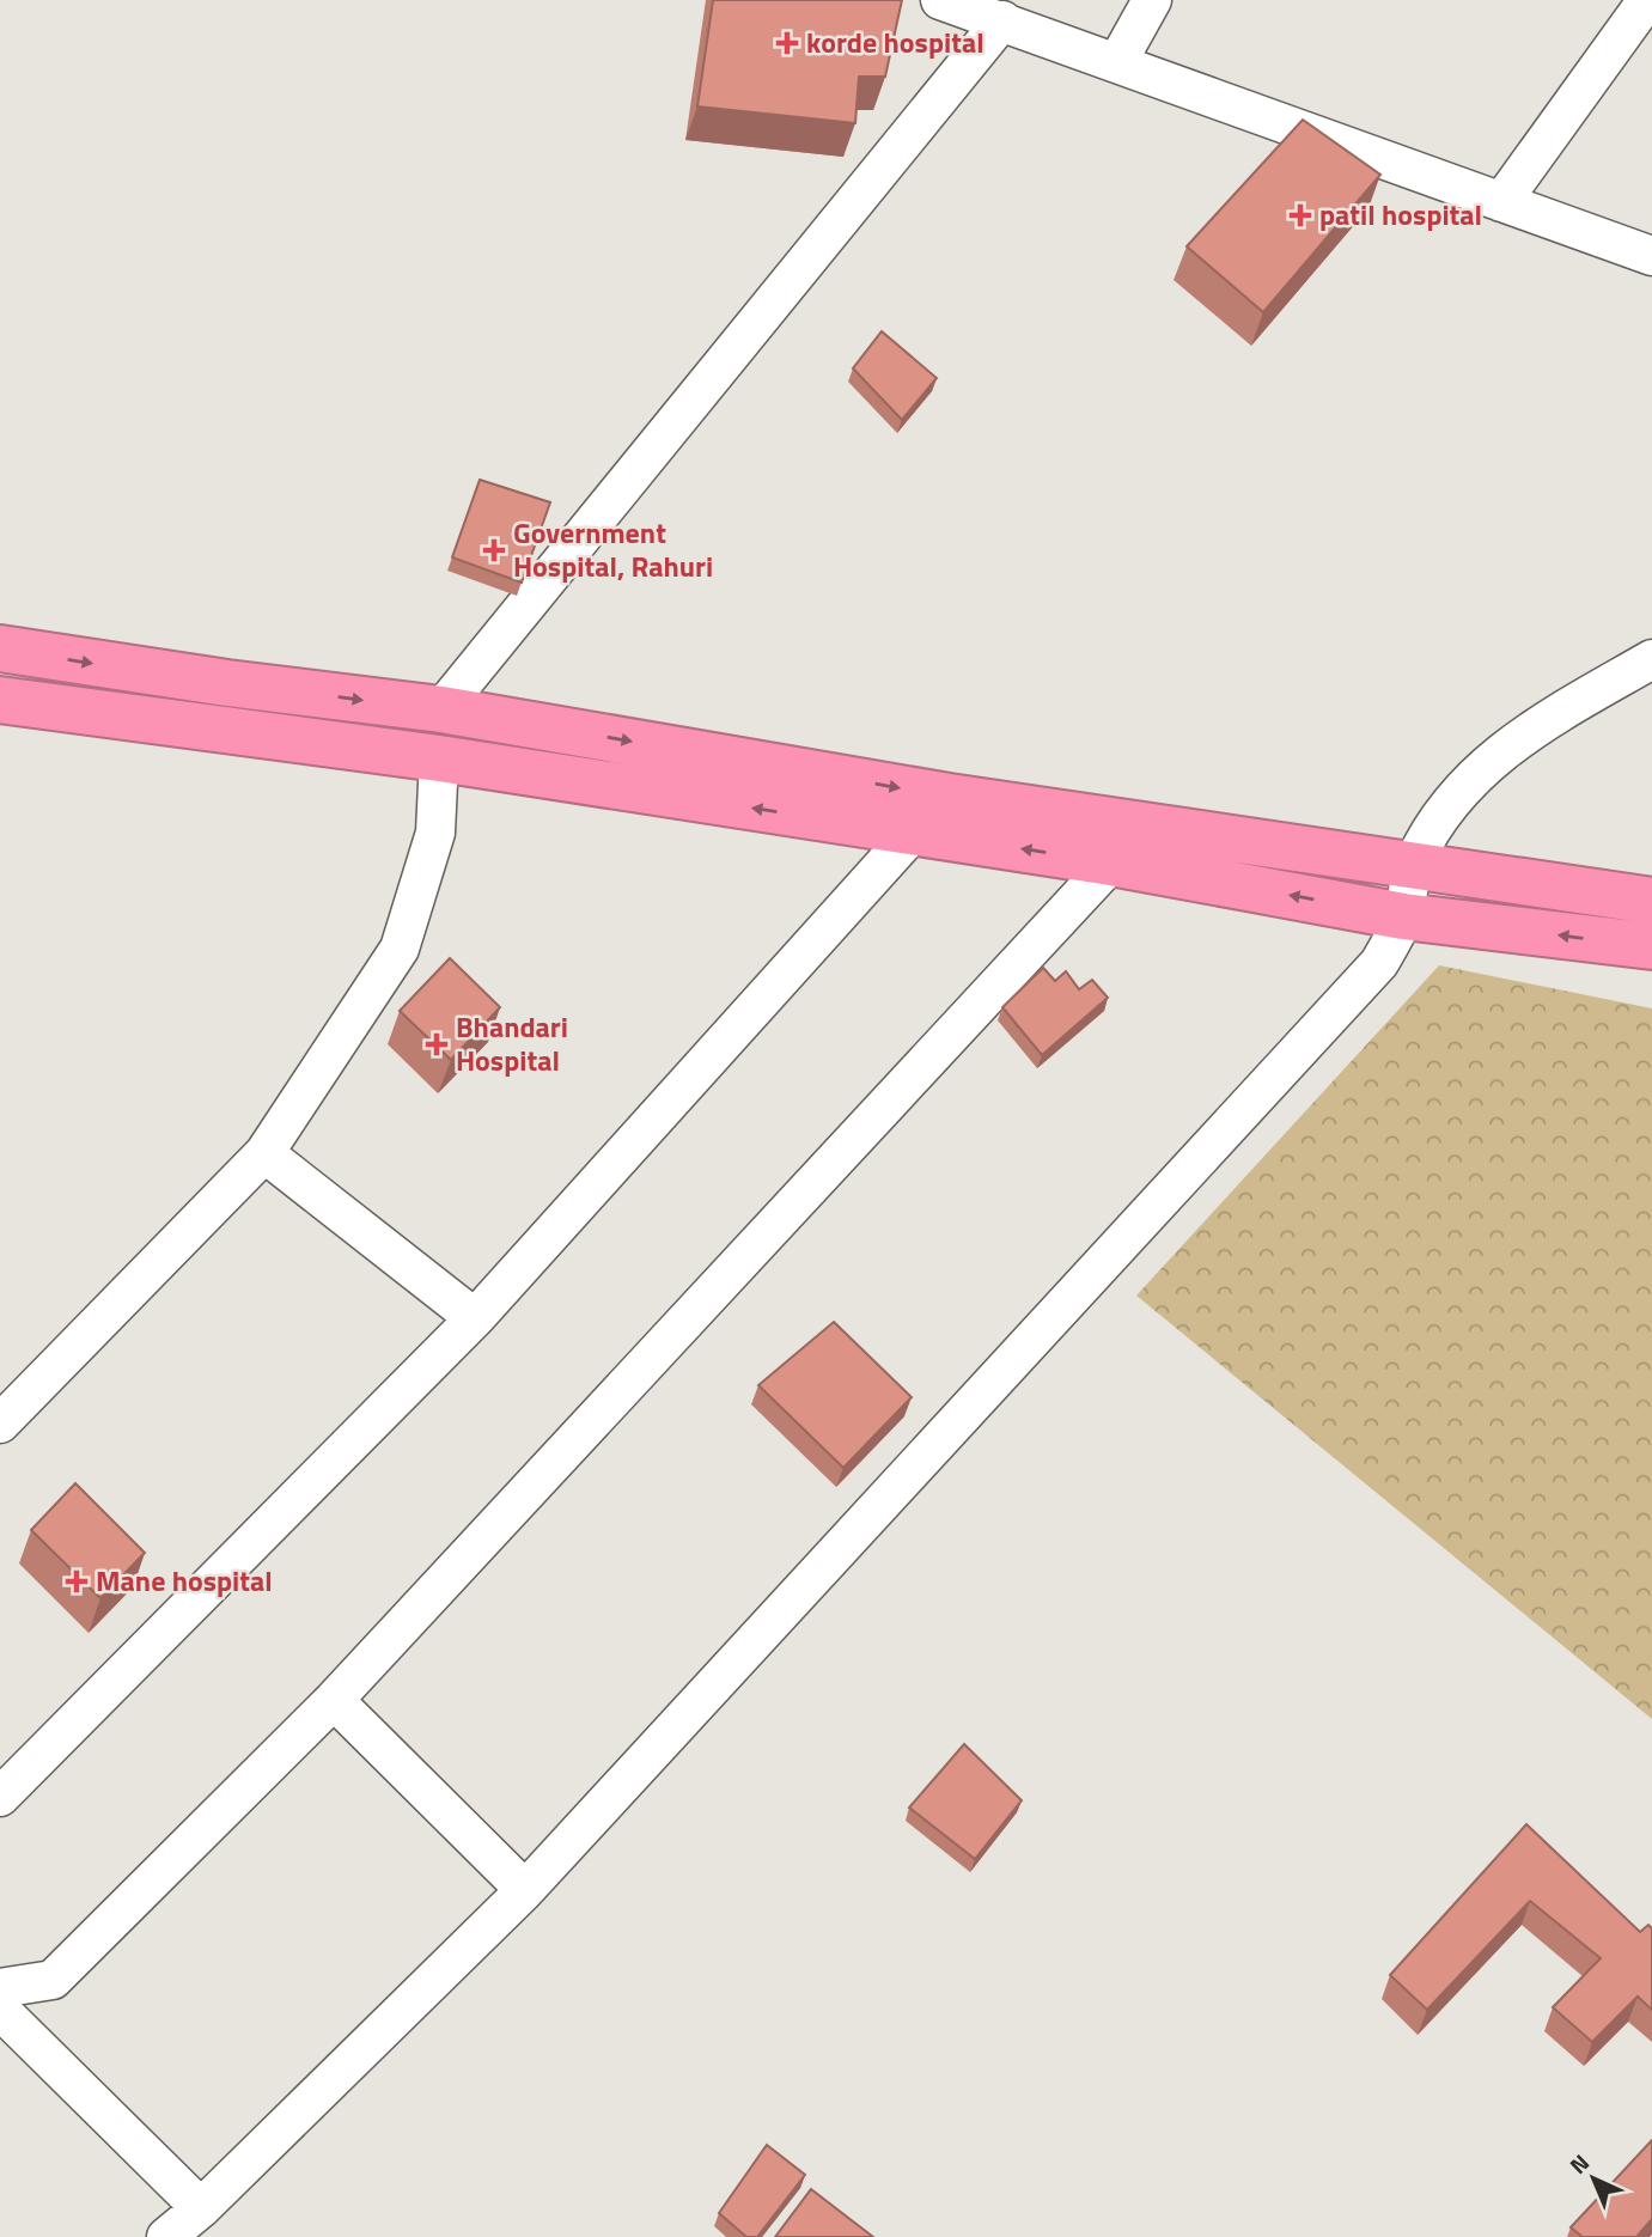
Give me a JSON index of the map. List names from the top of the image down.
{
  "places": {
    "health": [
      "korde hospital",
      "patil hospital",
      "Government Hospital, Rahuri",
      "Bhandari Hospital",
      "Mane hospital"
    ]
  },
  "north": "top left"
}
